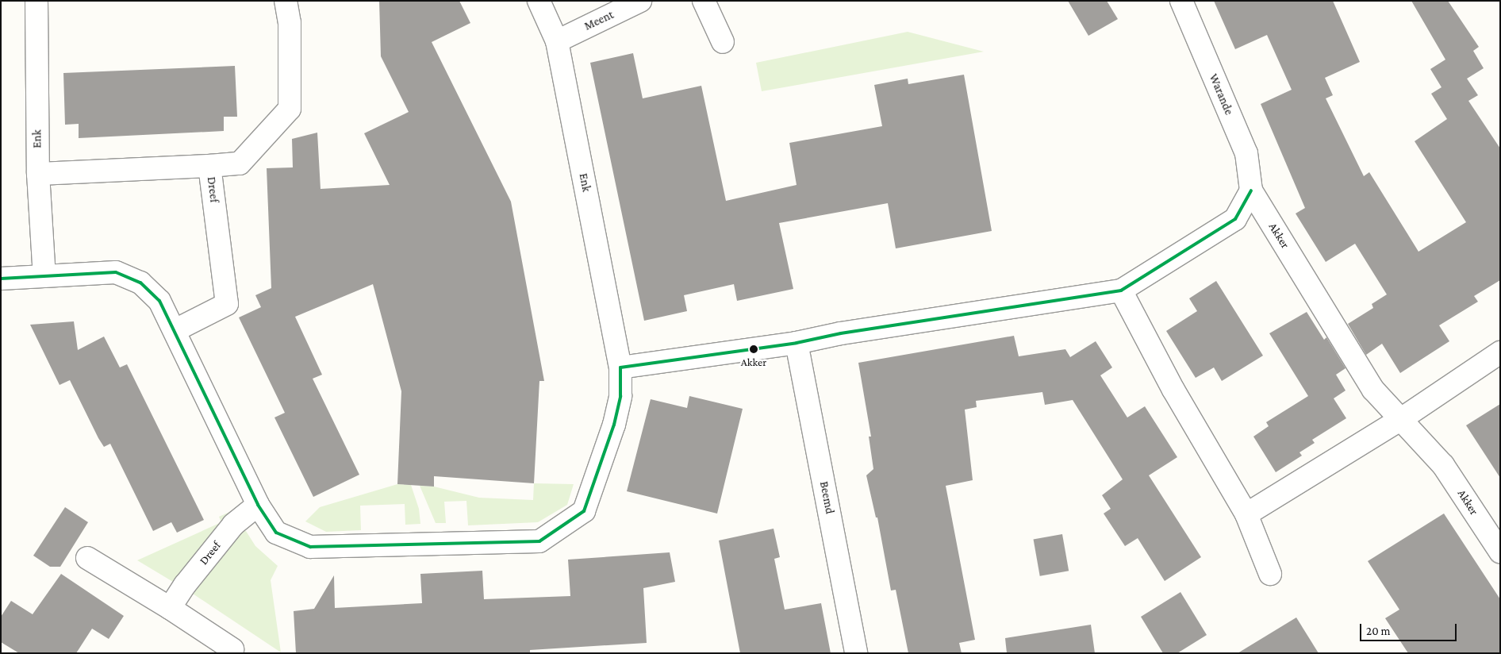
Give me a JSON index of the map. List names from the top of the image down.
{
  "streets": {
    "street": [
      "Meent",
      "Warande",
      "Enk",
      "Dreef",
      "Akker",
      "Beemd"
    ]
  },
  "crossings": [
    ["Meent", "Enk"],
    ["Warande", "Akker"],
    ["Enk", "Dreef"]
  ],
  "places": ["Akker"],
  "scale_bar": "20 m"
}
